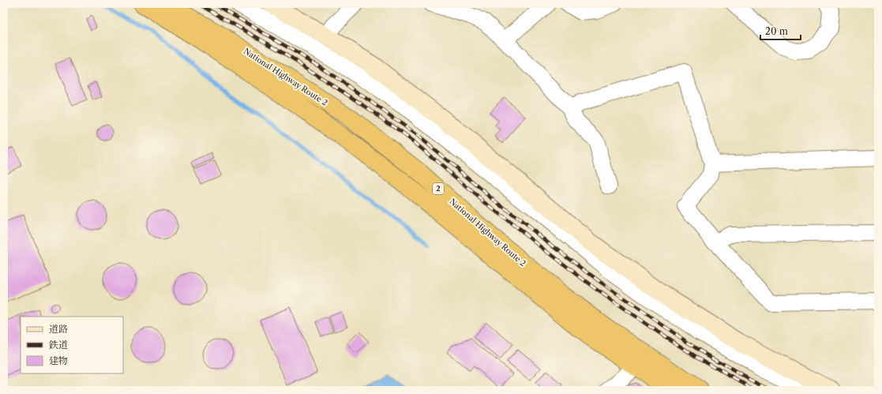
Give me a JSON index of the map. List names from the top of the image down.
{
  "streets": {
    "highway": ["National Highway Route 2", "2"]
  },
  "legend": ["道路", "鉄道", "建物"],
  "scale_bar": "20 m"
}
